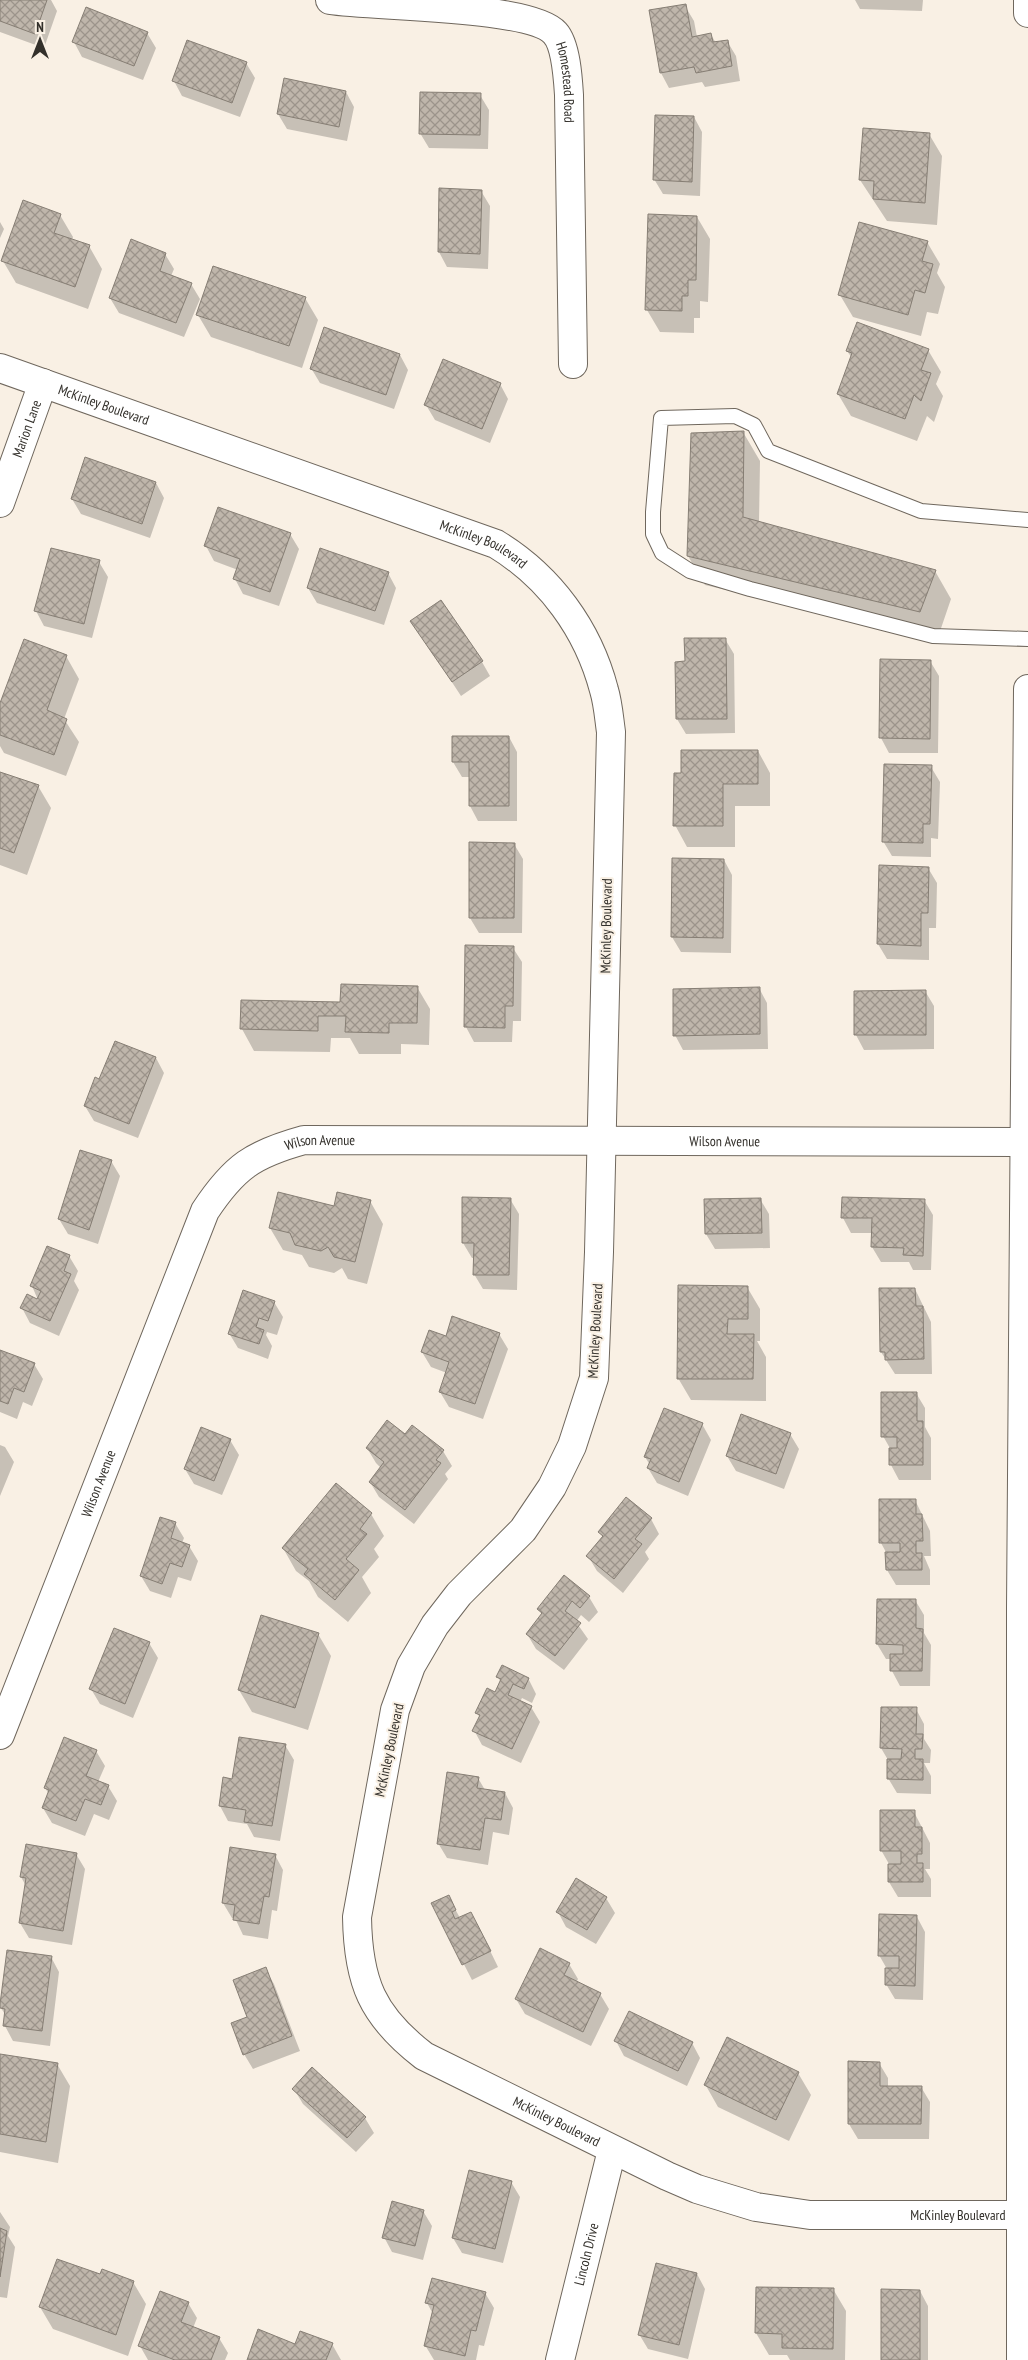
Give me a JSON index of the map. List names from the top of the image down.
{
  "streets": {
    "street": [
      "Homestead Road",
      "McKinley Boulevard",
      "Marion Lane",
      "Wilson Avenue",
      "Lincoln Drive"
    ]
  },
  "crossings": [
    ["McKinley Boulevard", "Marion Lane"],
    ["McKinley Boulevard", "Wilson Avenue"],
    ["McKinley Boulevard", "Lincoln Drive"]
  ],
  "north": "top"
}
